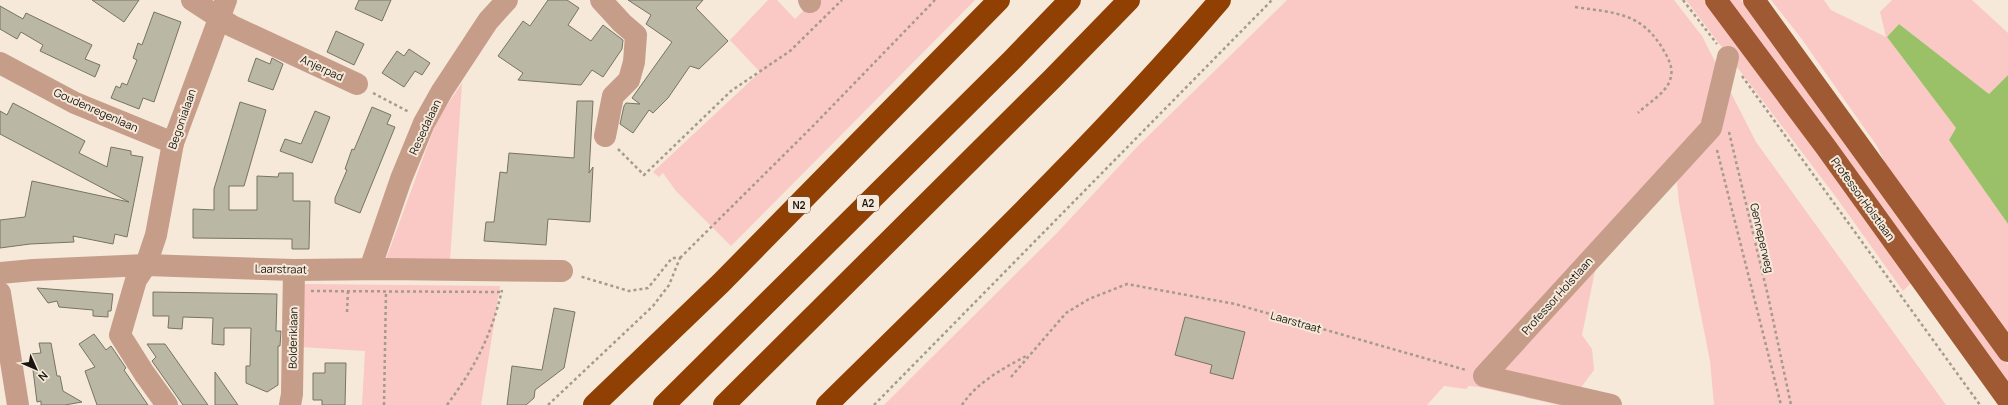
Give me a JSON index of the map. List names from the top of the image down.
{
  "streets": {
    "highway": ["A2", "N2"],
    "main road": ["Professor Holstlaan"],
    "street": [
      "Anjerpad",
      "Goudenregenlaan",
      "Begonialaan",
      "Resedalaan",
      "Laarstraat",
      "Bolderiklaan"
    ],
    "path": ["Genneperweg"]
  },
  "crossings": [
    ["Anjerpad", "Begonialaan"],
    ["Anjerpad", "Resedalaan"],
    ["Goudenregenlaan", "Begonialaan"],
    ["Begonialaan", "Laarstraat"],
    ["Resedalaan", "Laarstraat"],
    ["Professor Holstlaan", "Genneperweg"],
    ["Professor Holstlaan", "Laarstraat"],
    ["Laarstraat", "Bolderiklaan"]
  ],
  "north": "bottom right"
}
